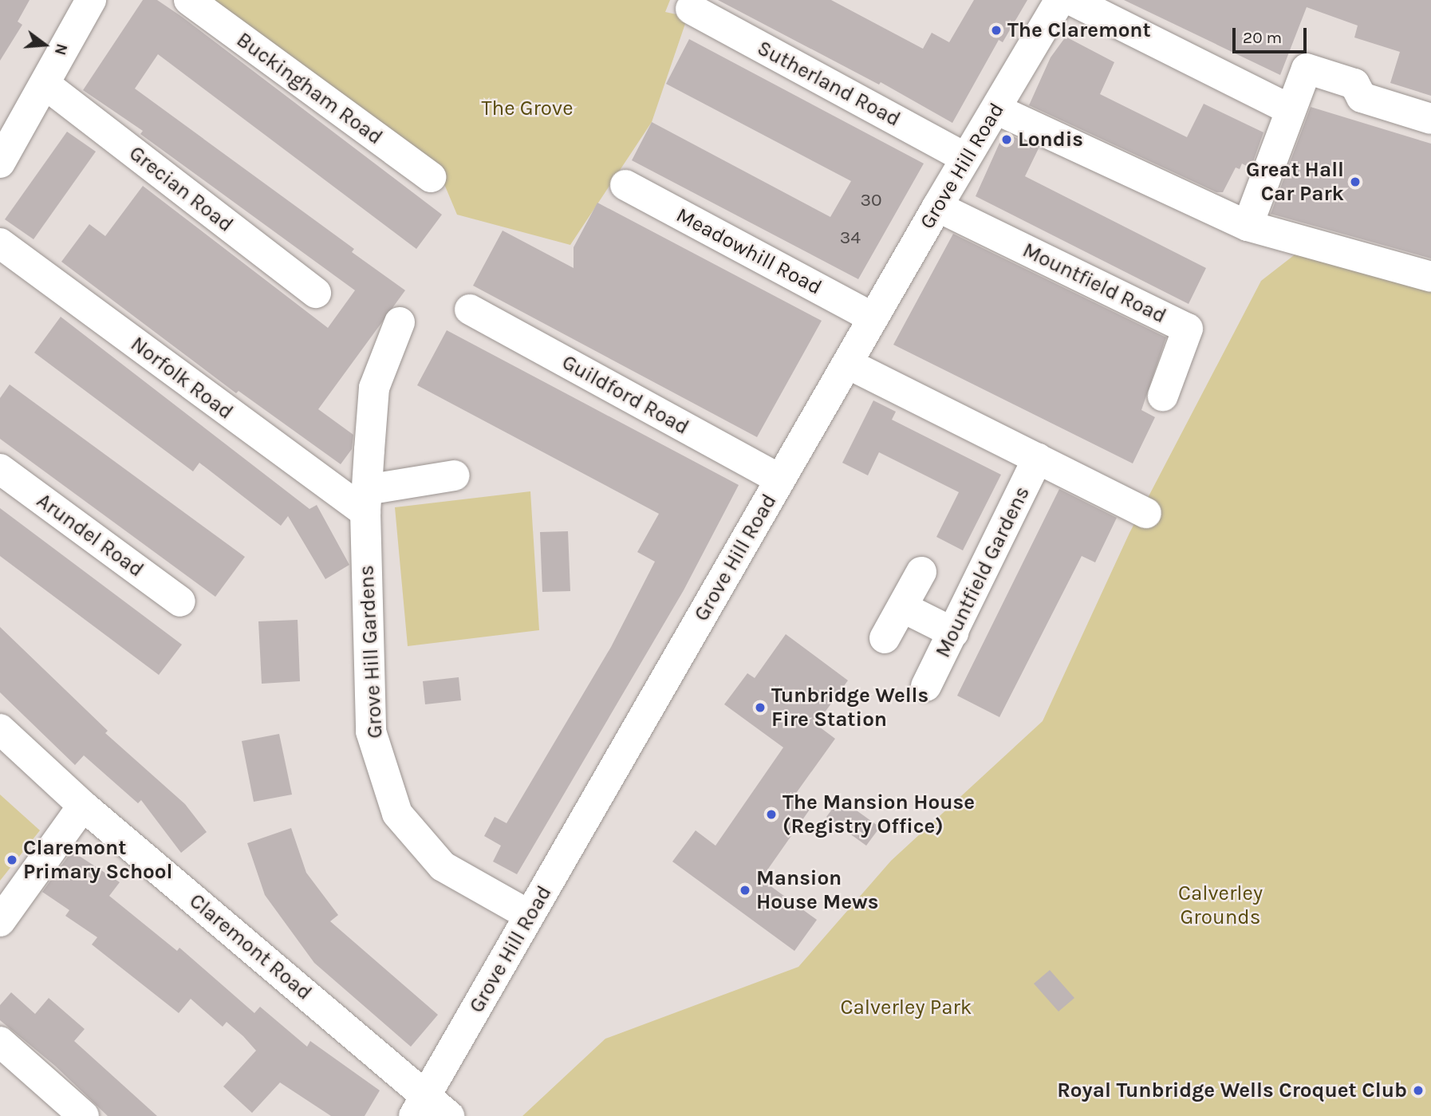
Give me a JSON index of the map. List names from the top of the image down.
{
  "streets": {
    "street": [
      "Sutherland Road",
      "Buckingham Road",
      "Grove Hill Road",
      "Grecian Road",
      "Meadowhill Road",
      "Mountfield Road",
      "Norfolk Road",
      "Guildford Road",
      "Arundel Road",
      "Mountfield Gardens",
      "Grove Hill Gardens",
      "Claremont Road"
    ]
  },
  "crossings": [
    ["Sutherland Road", "Grove Hill Road"],
    ["Grove Hill Road", "Meadowhill Road"],
    ["Grove Hill Road", "Mountfield Road"],
    ["Grove Hill Road", "Guildford Road"],
    ["Grove Hill Road", "Grove Hill Gardens"],
    ["Grove Hill Road", "Claremont Road"],
    ["Norfolk Road", "Grove Hill Gardens"]
  ],
  "parks": ["The Grove", "Calverley Grounds", "Calverley Park"],
  "places": [
    "The Claremont",
    "Londis",
    "Great Hall Car Park",
    "Tunbridge Wells Fire Station",
    "The Mansion House (Registry Office)",
    "Claremont Primary School",
    "Mansion House Mews",
    "Royal Tunbridge Wells Croquet Club"
  ],
  "house_numbers": ["30", "34"],
  "scale_bar": "20 m",
  "north": "right"
}
